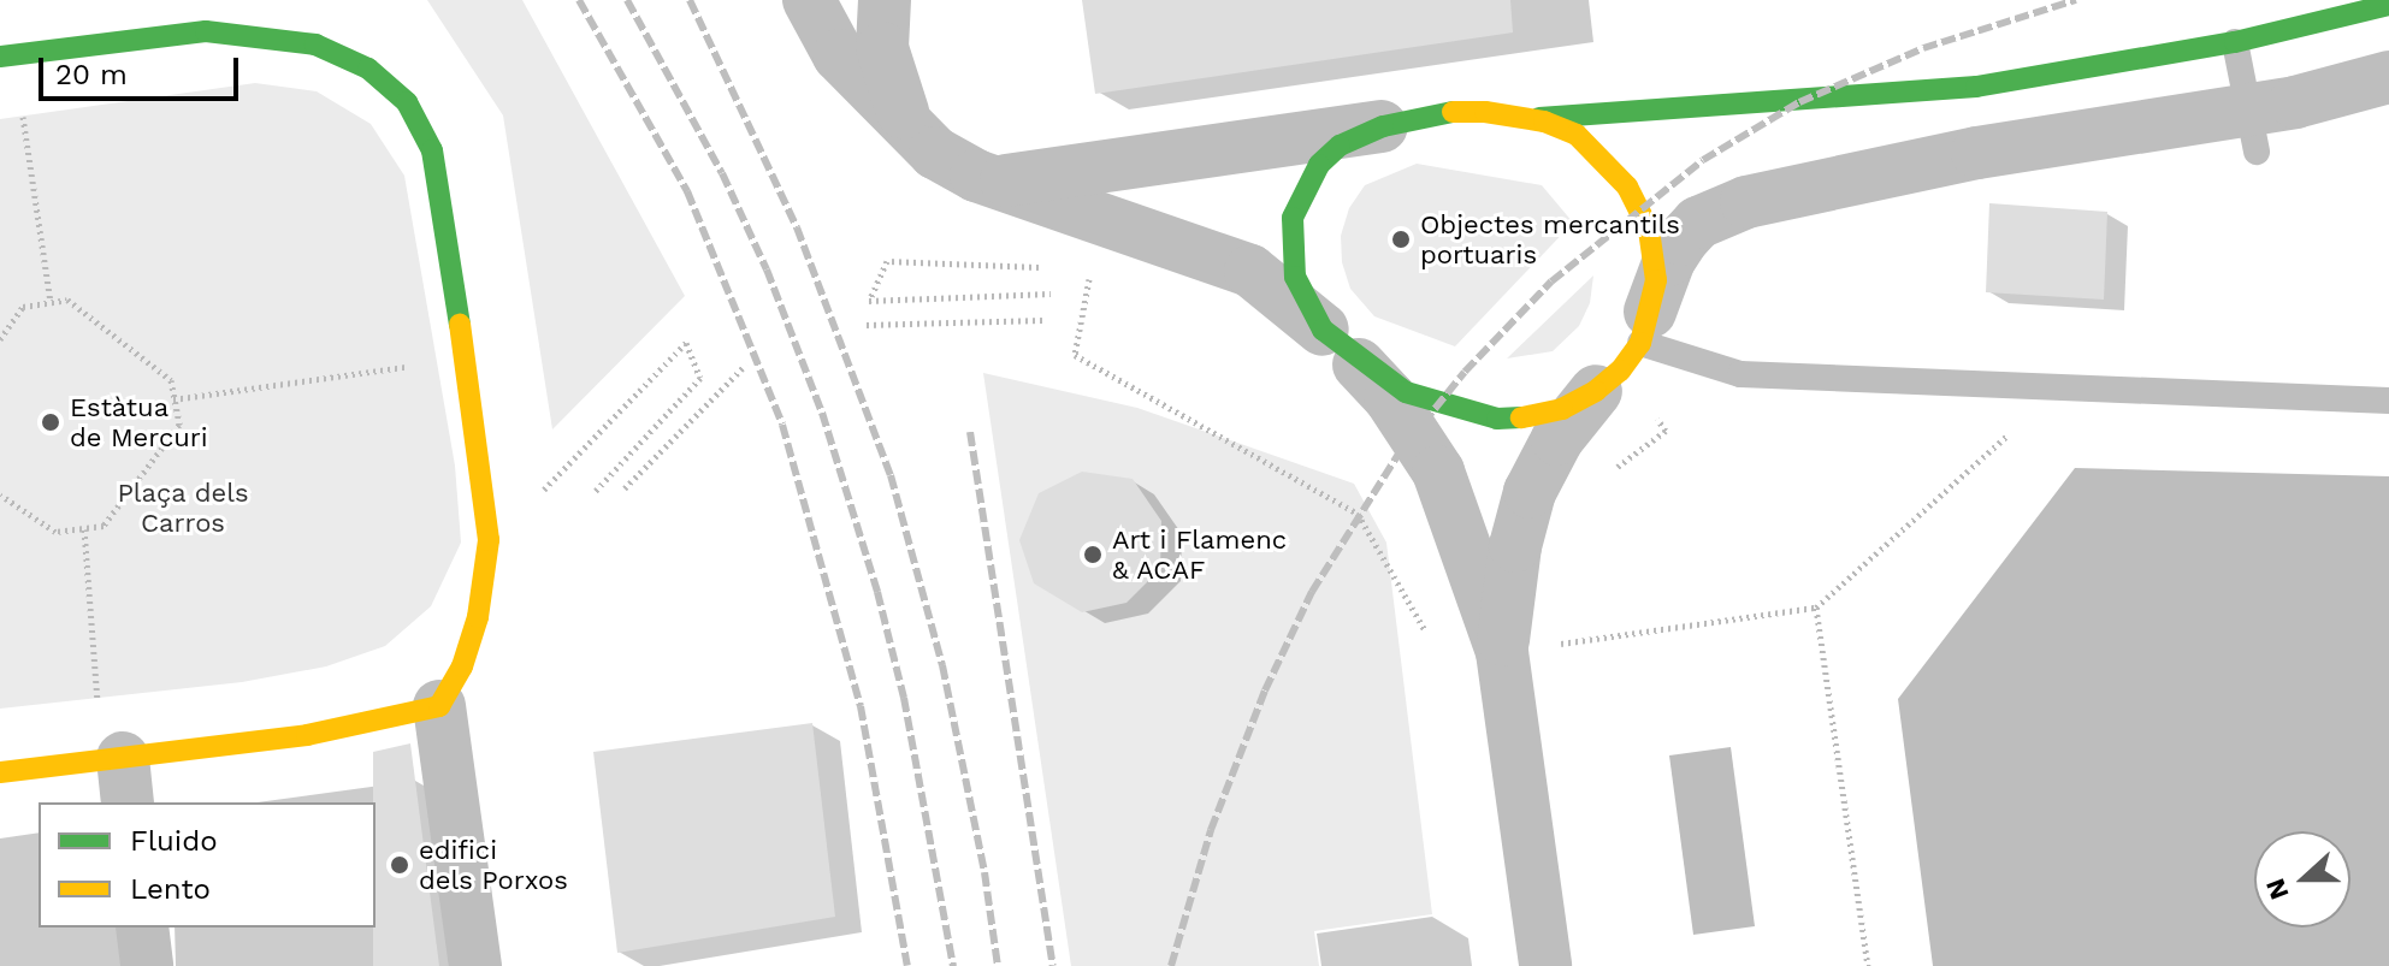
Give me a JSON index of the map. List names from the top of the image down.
{
  "parks": ["Plaça dels Carros"],
  "places": [
    "Objectes mercantils portuaris",
    "Estàtua de Mercuri",
    "Art i Flamenc & ACAF",
    "edifici dels Porxos"
  ],
  "legend": ["Fluido", "Lento"],
  "scale_bar": "20 m",
  "north": "left"
}
